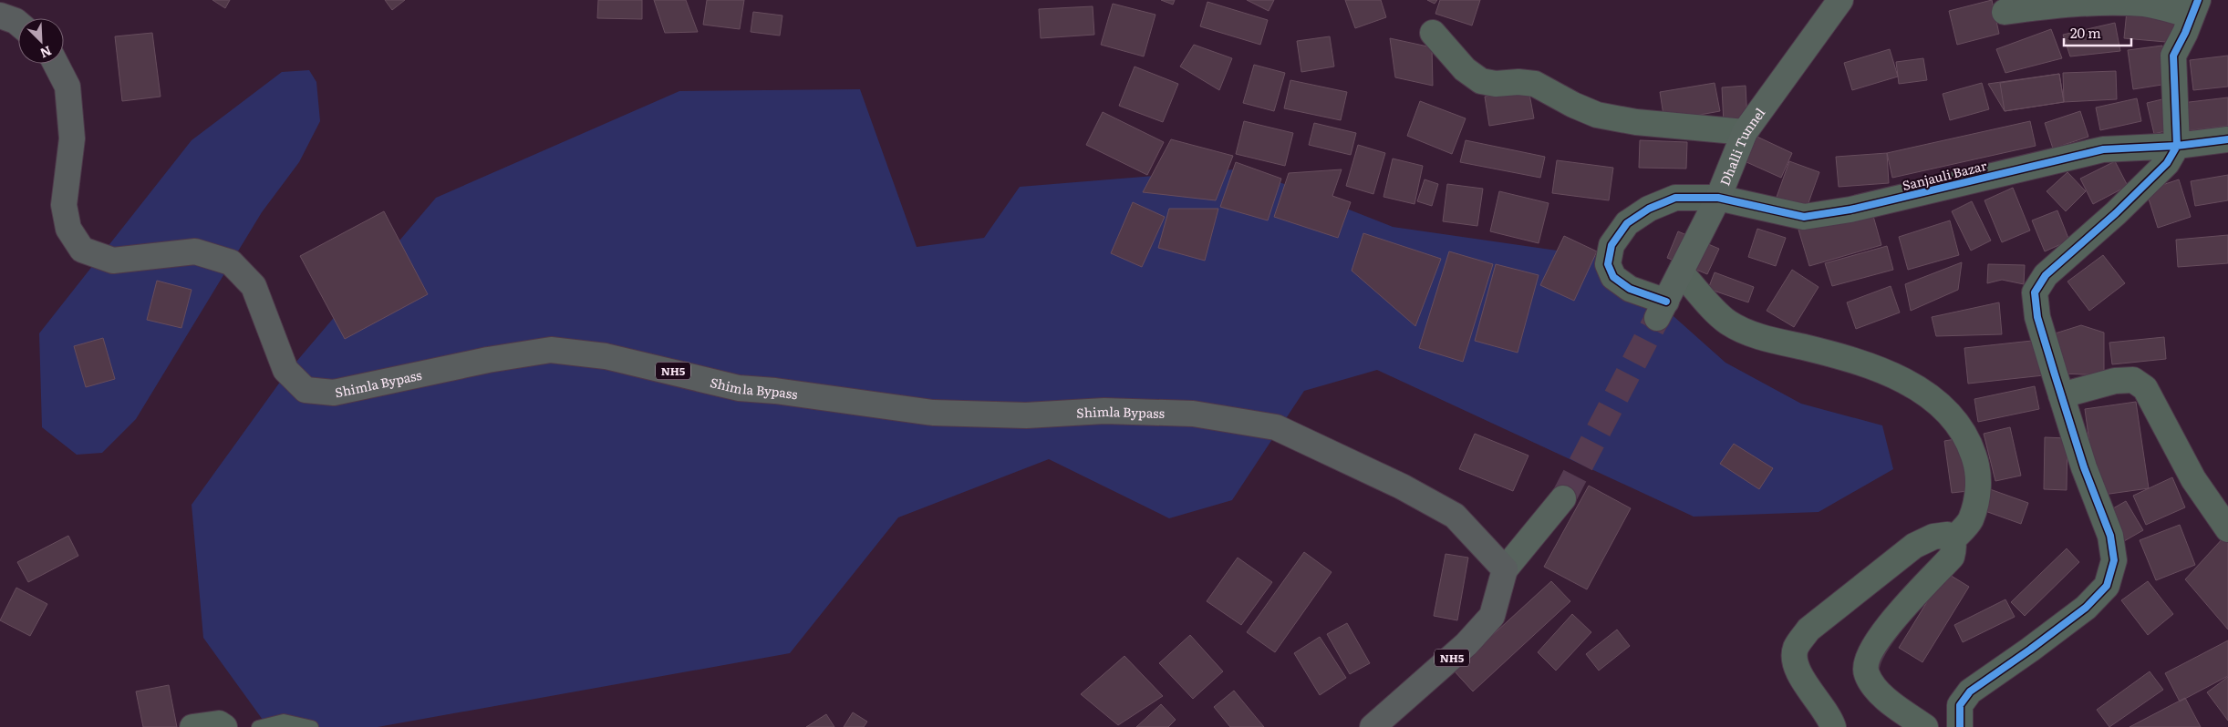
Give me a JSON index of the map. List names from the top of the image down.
{
  "streets": {
    "highway": ["NH5", "Shimla Bypass"],
    "main road": ["Dhalli Tunnel"],
    "street": ["Sanjauli Bazar"]
  },
  "crossings": [
    ["Dhalli Tunnel", "Sanjauli Bazar"],
    ["NH5", "Shimla Bypass"]
  ],
  "scale_bar": "20 m",
  "north": "bottom right"
}
